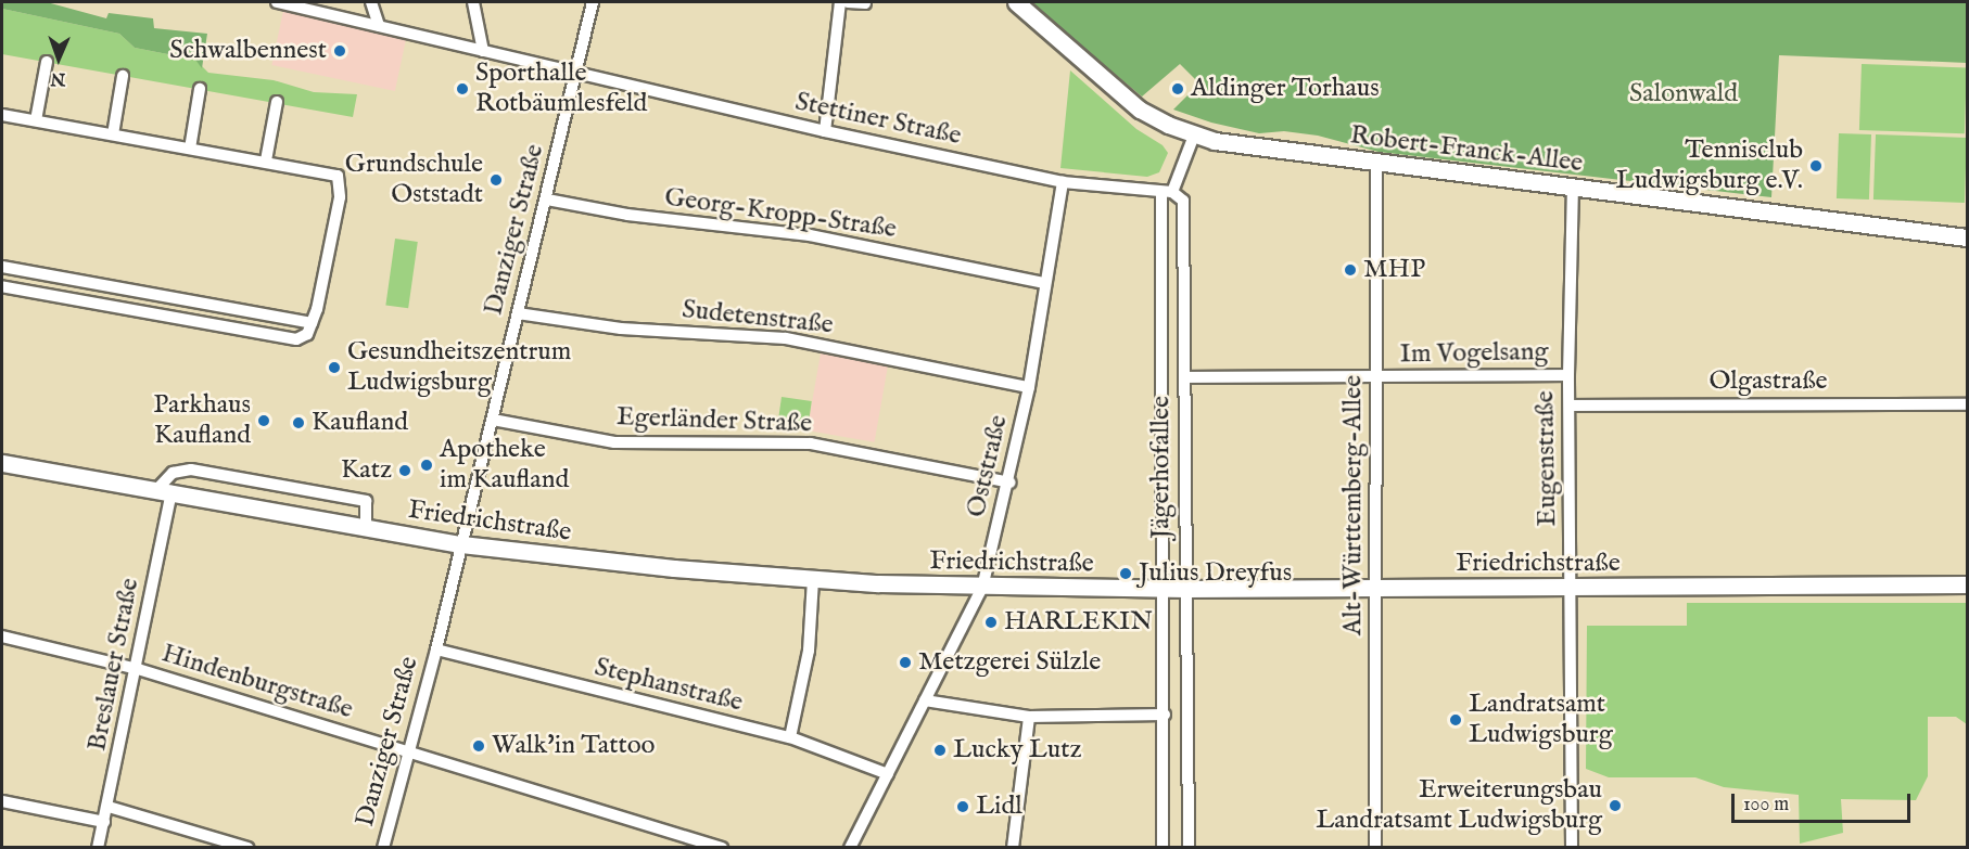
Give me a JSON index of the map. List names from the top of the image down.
{
  "streets": {
    "main road": ["Robert-Franck-Allee", "Friedrichstraße"],
    "street": [
      "Stettiner Straße",
      "Georg-Kropp-Straße",
      "Danziger Straße",
      "Sudetenstraße",
      "Im Vogelsang",
      "Olgastraße",
      "Egerländer Straße",
      "Eugenstraße",
      "Oststraße",
      "Jägerhofallee",
      "Alt-Württemberg-Allee",
      "Breslauer Straße",
      "Hindenburgstraße",
      "Stephanstraße"
    ]
  },
  "crossings": [
    ["Stettiner Straße", "Danziger Straße"],
    ["Stettiner Straße", "Oststraße"],
    ["Stettiner Straße", "Jägerhofallee"],
    ["Robert-Franck-Allee", "Eugenstraße"],
    ["Robert-Franck-Allee", "Jägerhofallee"],
    ["Robert-Franck-Allee", "Alt-Württemberg-Allee"],
    ["Georg-Kropp-Straße", "Danziger Straße"],
    ["Georg-Kropp-Straße", "Oststraße"],
    ["Danziger Straße", "Sudetenstraße"],
    ["Danziger Straße", "Egerländer Straße"],
    ["Danziger Straße", "Friedrichstraße"],
    ["Danziger Straße", "Hindenburgstraße"],
    ["Danziger Straße", "Stephanstraße"],
    ["Sudetenstraße", "Oststraße"],
    ["Im Vogelsang", "Eugenstraße"],
    ["Im Vogelsang", "Jägerhofallee"],
    ["Im Vogelsang", "Alt-Württemberg-Allee"],
    ["Olgastraße", "Eugenstraße"],
    ["Egerländer Straße", "Oststraße"],
    ["Eugenstraße", "Friedrichstraße"],
    ["Oststraße", "Friedrichstraße"],
    ["Oststraße", "Stephanstraße"],
    ["Jägerhofallee", "Friedrichstraße"],
    ["Alt-Württemberg-Allee", "Friedrichstraße"],
    ["Friedrichstraße", "Breslauer Straße"],
    ["Breslauer Straße", "Hindenburgstraße"]
  ],
  "parks": ["Salonwald"],
  "places": [
    "Schwalbennest",
    "Sporthalle Rotbäumlesfeld",
    "Aldinger Torhaus",
    "Tennisclub Ludwigsburg e.V.",
    "Grundschule Oststadt",
    "MHP",
    "Gesundheitszentrum Ludwigsburg",
    "Parkhaus Kaufland",
    "Kaufland",
    "Apotheke im Kaufland",
    "Katz",
    "Julius Dreyfus",
    "HARLEKIN",
    "Metzgerei Sülzle",
    "Landratsamt Ludwigsburg",
    "Walk'in Tattoo",
    "Lucky Lutz",
    "Erweiterungsbau Landratsamt Ludwigsburg",
    "Lidl"
  ],
  "scale_bar": "100 m",
  "north": "bottom"
}
